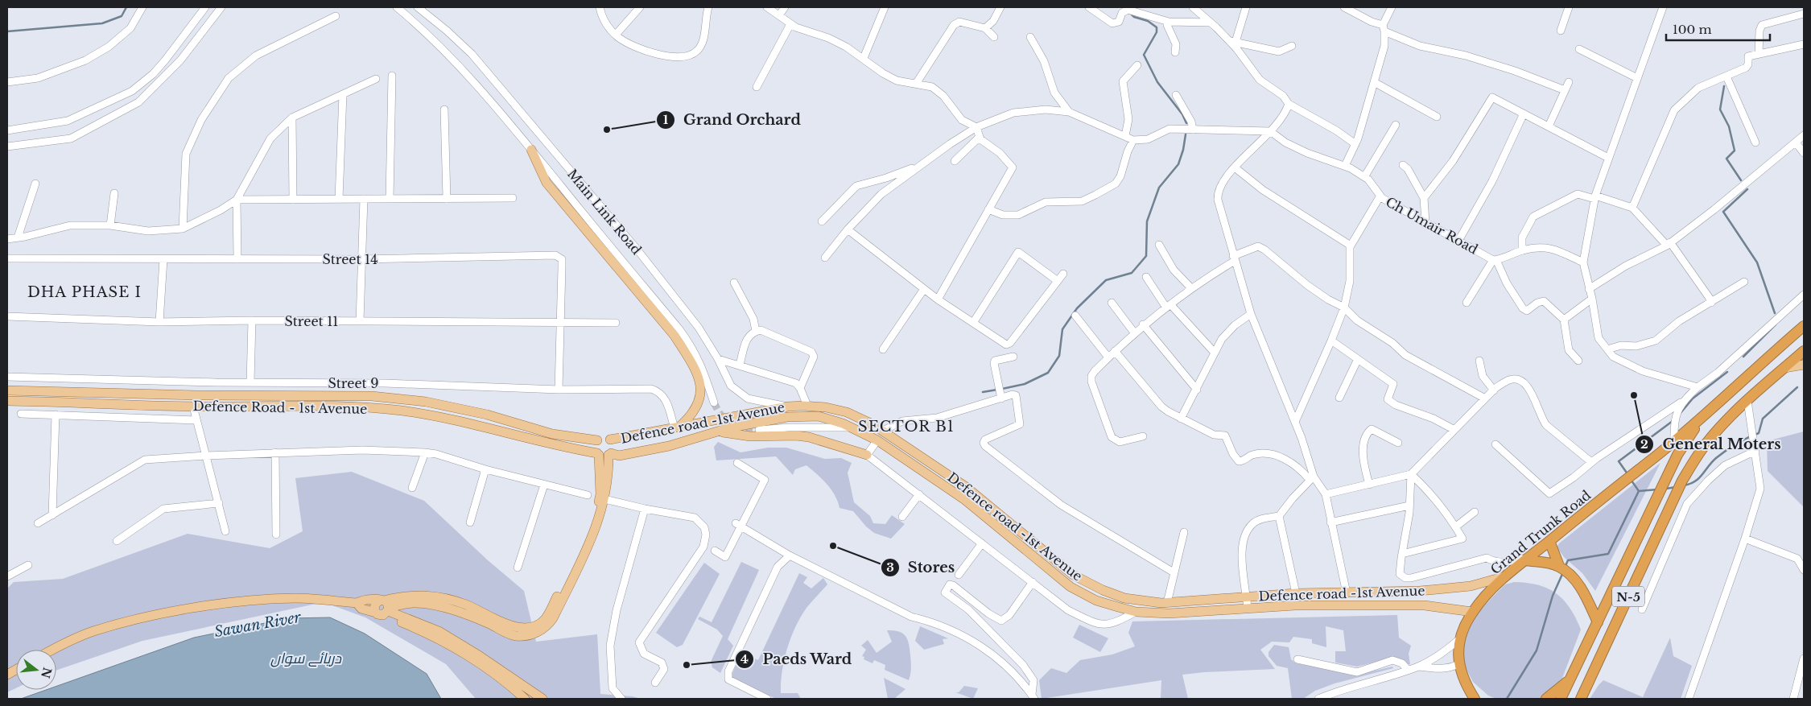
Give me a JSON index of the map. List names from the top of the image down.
{
  "streets": {
    "highway": ["Grand Trunk Road", "N-5"],
    "main road": ["Defence Road - 1st Avenue", "Defence road -1st Avenue"],
    "street": [
      "Main Link Road",
      "Ch Umair Road",
      "Street 14",
      "Street 11",
      "Street 9"
    ]
  },
  "crossings": [
    ["Main Link Road", "Defence road -1st Avenue"],
    ["Street 14", "Street 11"],
    ["Street 14", "Street 9"],
    ["Street 9", "Defence road -1st Avenue"],
    ["Defence Road - 1st Avenue", "Defence road -1st Avenue"],
    ["Defence Road - 1st Avenue", "Grand Trunk Road"],
    ["Defence road -1st Avenue", "Grand Trunk Road"]
  ],
  "districts": ["DHA PHASE I", "SECTOR B1"],
  "water": ["Sawan River", "دریائے سواں"],
  "places": [
    "Grand Orchard",
    "General Moters",
    "Stores",
    "Paeds Ward"
  ],
  "scale_bar": "100 m",
  "north": "right"
}
